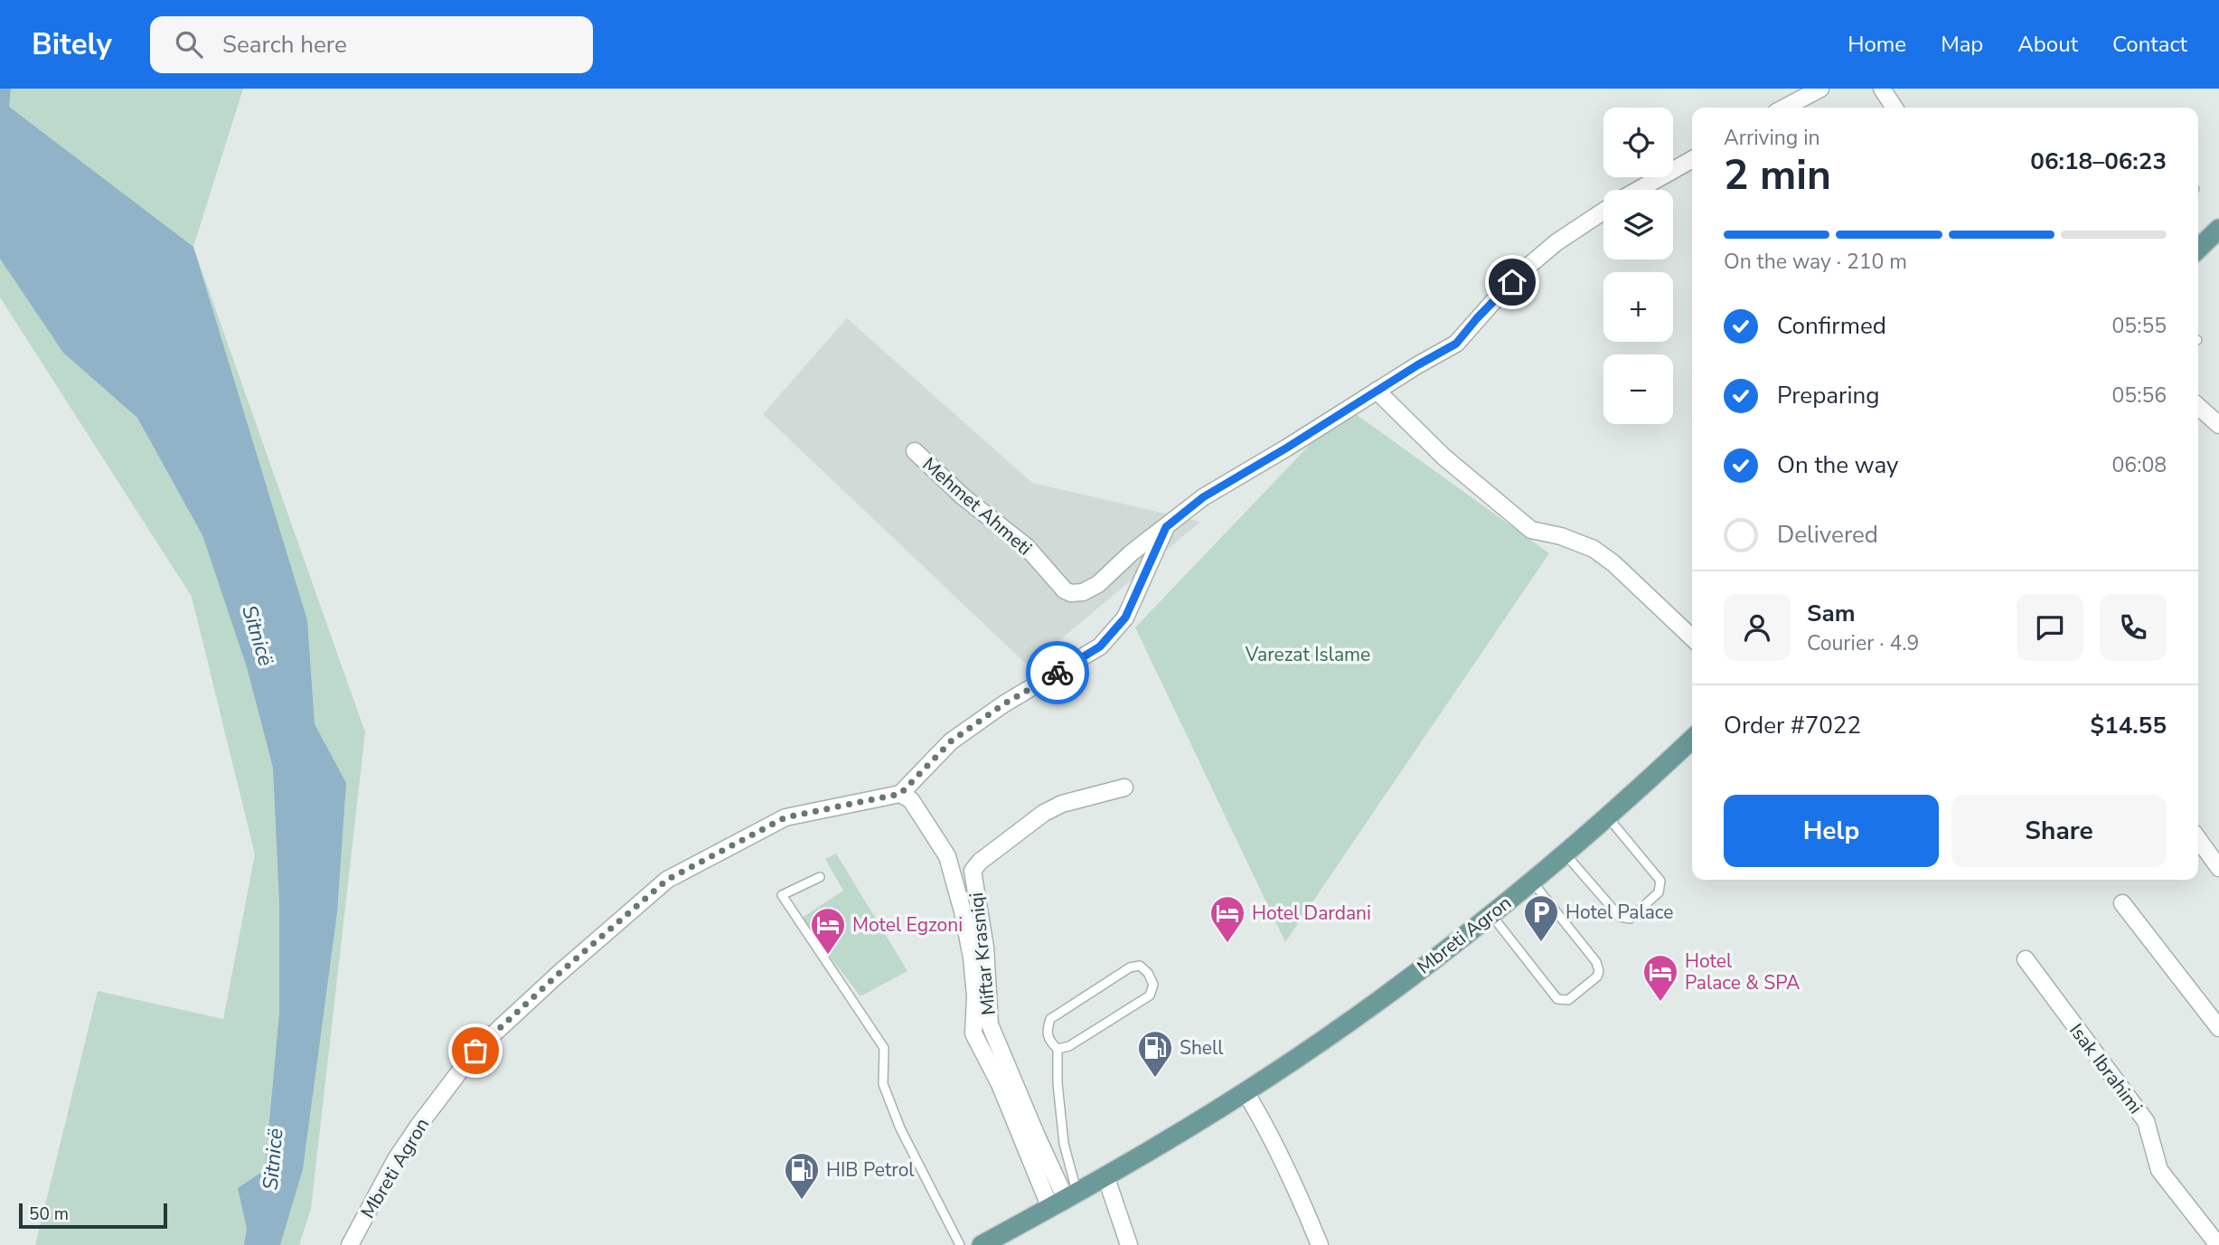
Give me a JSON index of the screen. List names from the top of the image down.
{
  "streets": {
    "main road": ["Mbreti Agron"],
    "street": ["Mehmet Ahmeti", "Miftar Krasniqi", "Isak Ibrahimi"]
  },
  "crossings": [
    ["Mbreti Agron", "Miftar Krasniqi"]
  ],
  "water": ["Sitnicë"],
  "parks": ["Varezat Islame"],
  "places": {
    "parking": ["Hotel Palace"],
    "hotel": ["Hotel Dardani", "Motel Egzoni", "Hotel Palace & SPA"],
    "fuel station": ["Shell", "HIB Petrol"]
  },
  "scale_bar": "50 m",
  "page": {
    "header": "Bitely",
    "search": "Search here",
    "nav": [
      "Home",
      "Map",
      "About",
      "Contact"
    ],
    "map_buttons": ["+", "−"],
    "heading": ["2 min", "Arriving in", "06:18–06:23"],
    "panel": [
      "Sam",
      "Courier · 4.9",
      "Order #7022",
      "$14.55"
    ],
    "bar": "On the way · 210 m",
    "list": [
      ["Confirmed", "05:55"],
      ["Preparing", "05:56"],
      ["On the way", "06:08"],
      "Delivered"
    ],
    "buttons": ["Help", "Share"],
    "scale": "50 m"
  }
}
